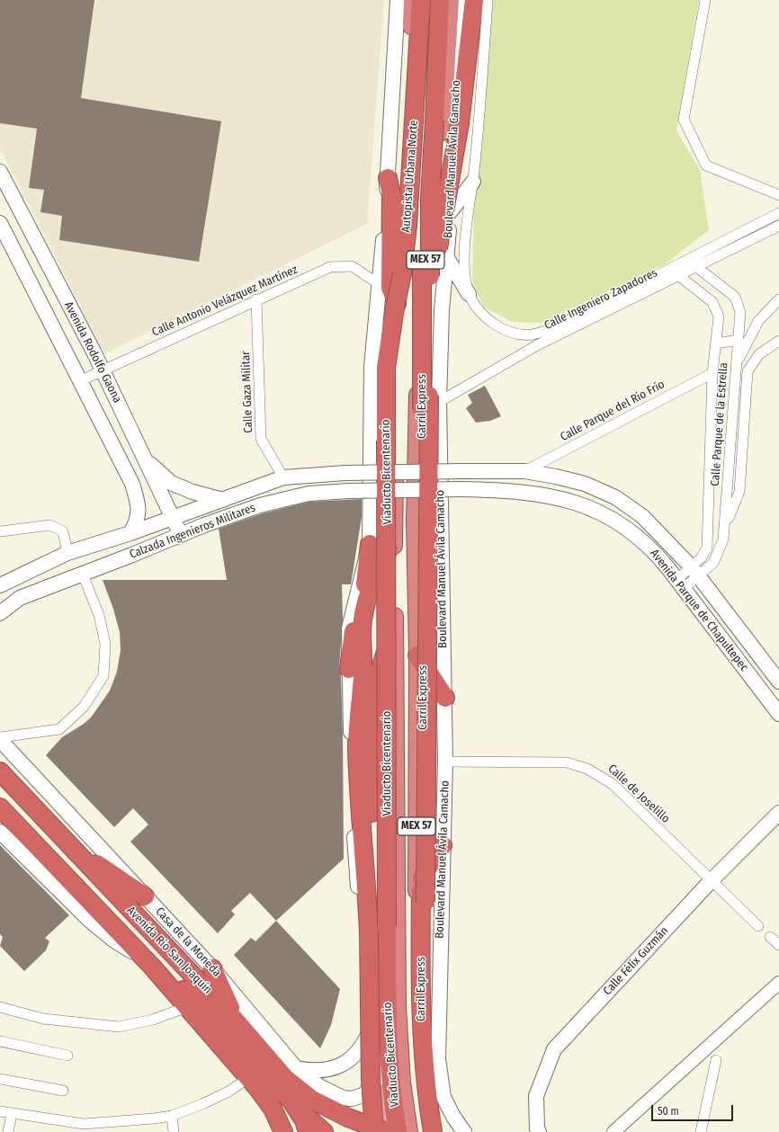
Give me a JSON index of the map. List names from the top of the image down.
{
  "streets": {
    "highway": [
      "Boulevard Manuel Ávila Camacho",
      "Autopista Urbana Norte",
      "MEX 57",
      "Carril Express",
      "Viaducto Bicentenario",
      "Avenida Río San Joaquín"
    ],
    "main road": [
      "Avenida Rodolfo Gaona",
      "Calzada Ingenieros Militares",
      "Avenida Parque de Chapultepec",
      "Casa de la Moneda",
      "Calle Félix Guzmán"
    ],
    "street": [
      "Calle Ingeniero Zapadores",
      "Calle Antonio Velázquez Martínez",
      "Calle Gaza Militar",
      "Calle Parque del Río Frío",
      "Calle Parque de la Estrella",
      "Calle de Joselillo"
    ]
  },
  "crossings": [
    ["Boulevard Manuel Ávila Camacho", "Autopista Urbana Norte"],
    ["Boulevard Manuel Ávila Camacho", "Calle Ingeniero Zapadores"],
    ["Boulevard Manuel Ávila Camacho", "Calle de Joselillo"],
    ["Autopista Urbana Norte", "Calle Ingeniero Zapadores"],
    ["Autopista Urbana Norte", "Carril Express"],
    ["Autopista Urbana Norte", "Viaducto Bicentenario"],
    ["Calle Ingeniero Zapadores", "Calle Parque de la Estrella"],
    ["Calle Antonio Velázquez Martínez", "Avenida Rodolfo Gaona"],
    ["Calle Antonio Velázquez Martínez", "Calle Gaza Militar"],
    ["Avenida Rodolfo Gaona", "Calzada Ingenieros Militares"],
    ["Calle Gaza Militar", "Calzada Ingenieros Militares"],
    ["Calle Parque del Río Frío", "Calle Parque de la Estrella"],
    ["Calle Parque del Río Frío", "Avenida Parque de Chapultepec"],
    ["Calle Parque de la Estrella", "Avenida Parque de Chapultepec"],
    ["Calzada Ingenieros Militares", "Avenida Parque de Chapultepec"],
    ["Calle de Joselillo", "Calle Félix Guzmán"]
  ],
  "scale_bar": "50 m"
}
